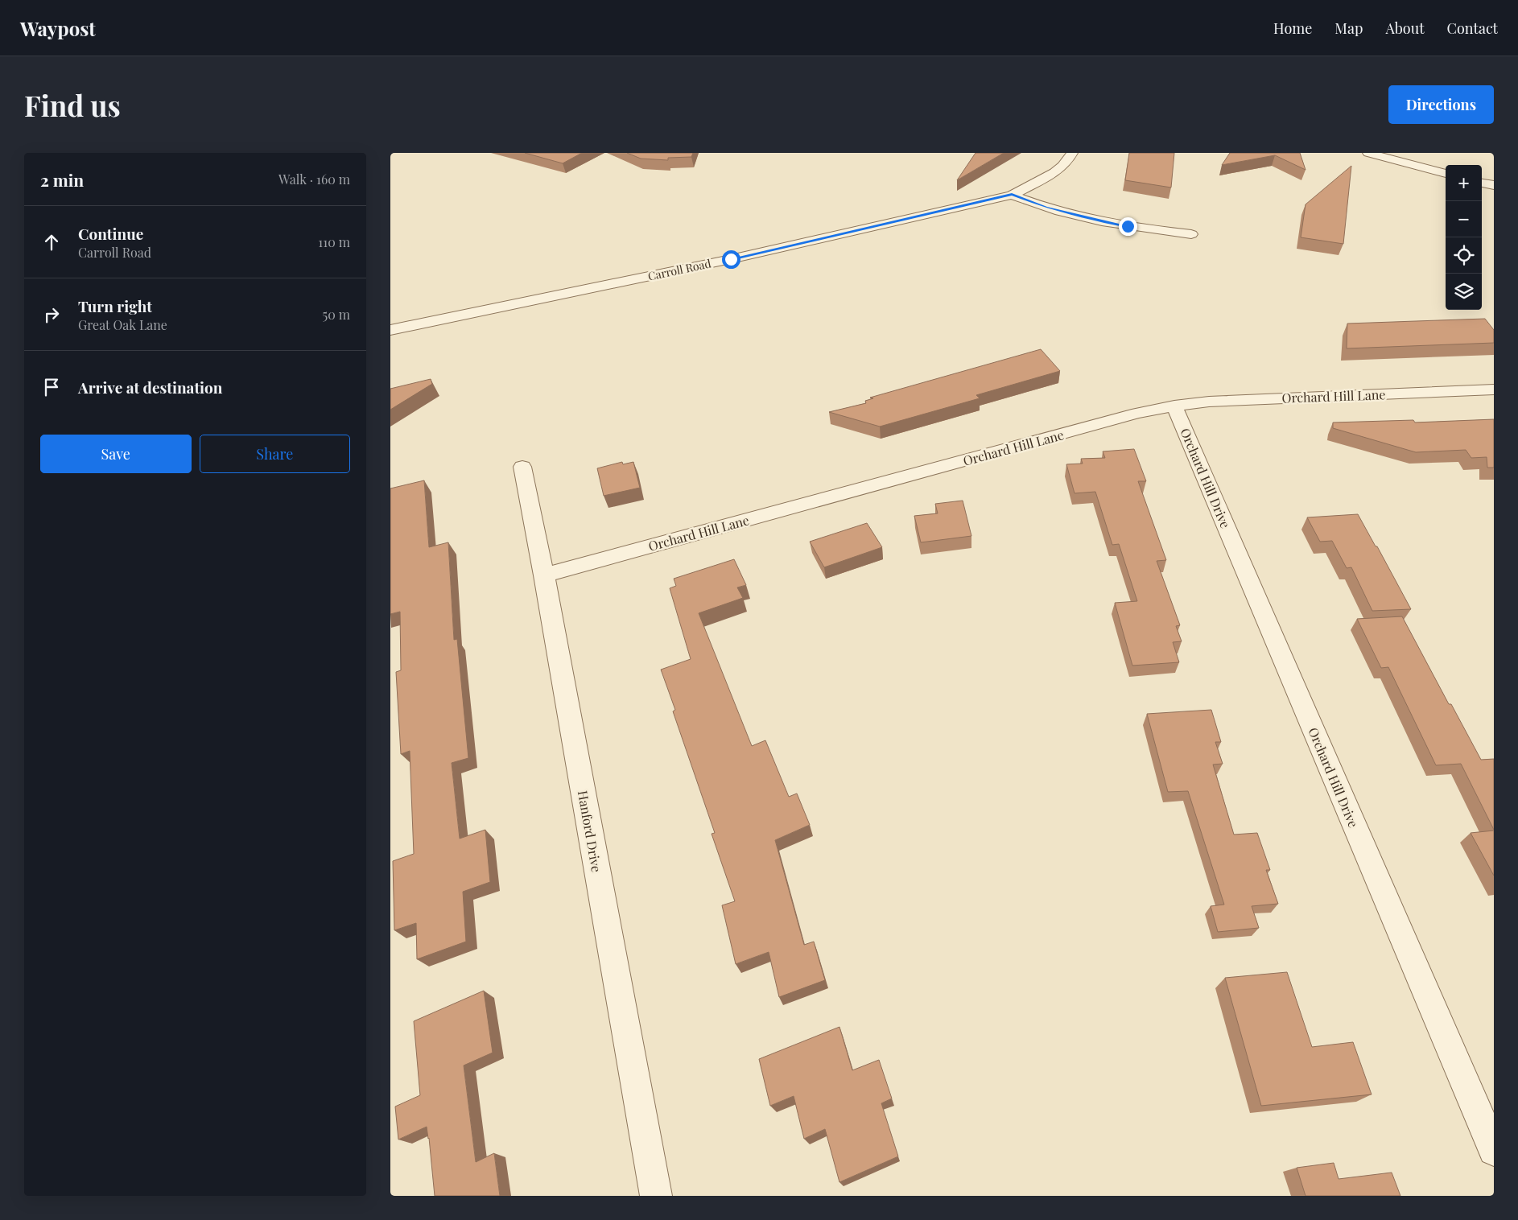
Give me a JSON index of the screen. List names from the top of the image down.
{
  "streets": {
    "street": [
      "Carroll Road",
      "Orchard Hill Lane",
      "Orchard Hill Drive",
      "Hanford Drive"
    ]
  },
  "crossings": [
    ["Orchard Hill Lane", "Orchard Hill Drive"],
    ["Orchard Hill Lane", "Hanford Drive"]
  ],
  "page": {
    "header": "Waypost",
    "nav": [
      "Home",
      "Map",
      "About",
      "Contact"
    ],
    "buttons": [
      "Directions",
      ["Save", "Share"]
    ],
    "title": "Find us",
    "heading": ["2 min", "Walk · 160 m"],
    "map_buttons": ["+", "−"],
    "list": [
      ["Continue", "Carroll Road", "110 m"],
      ["Turn right", "Great Oak Lane", "50 m"],
      "Arrive at destination"
    ]
  }
}
